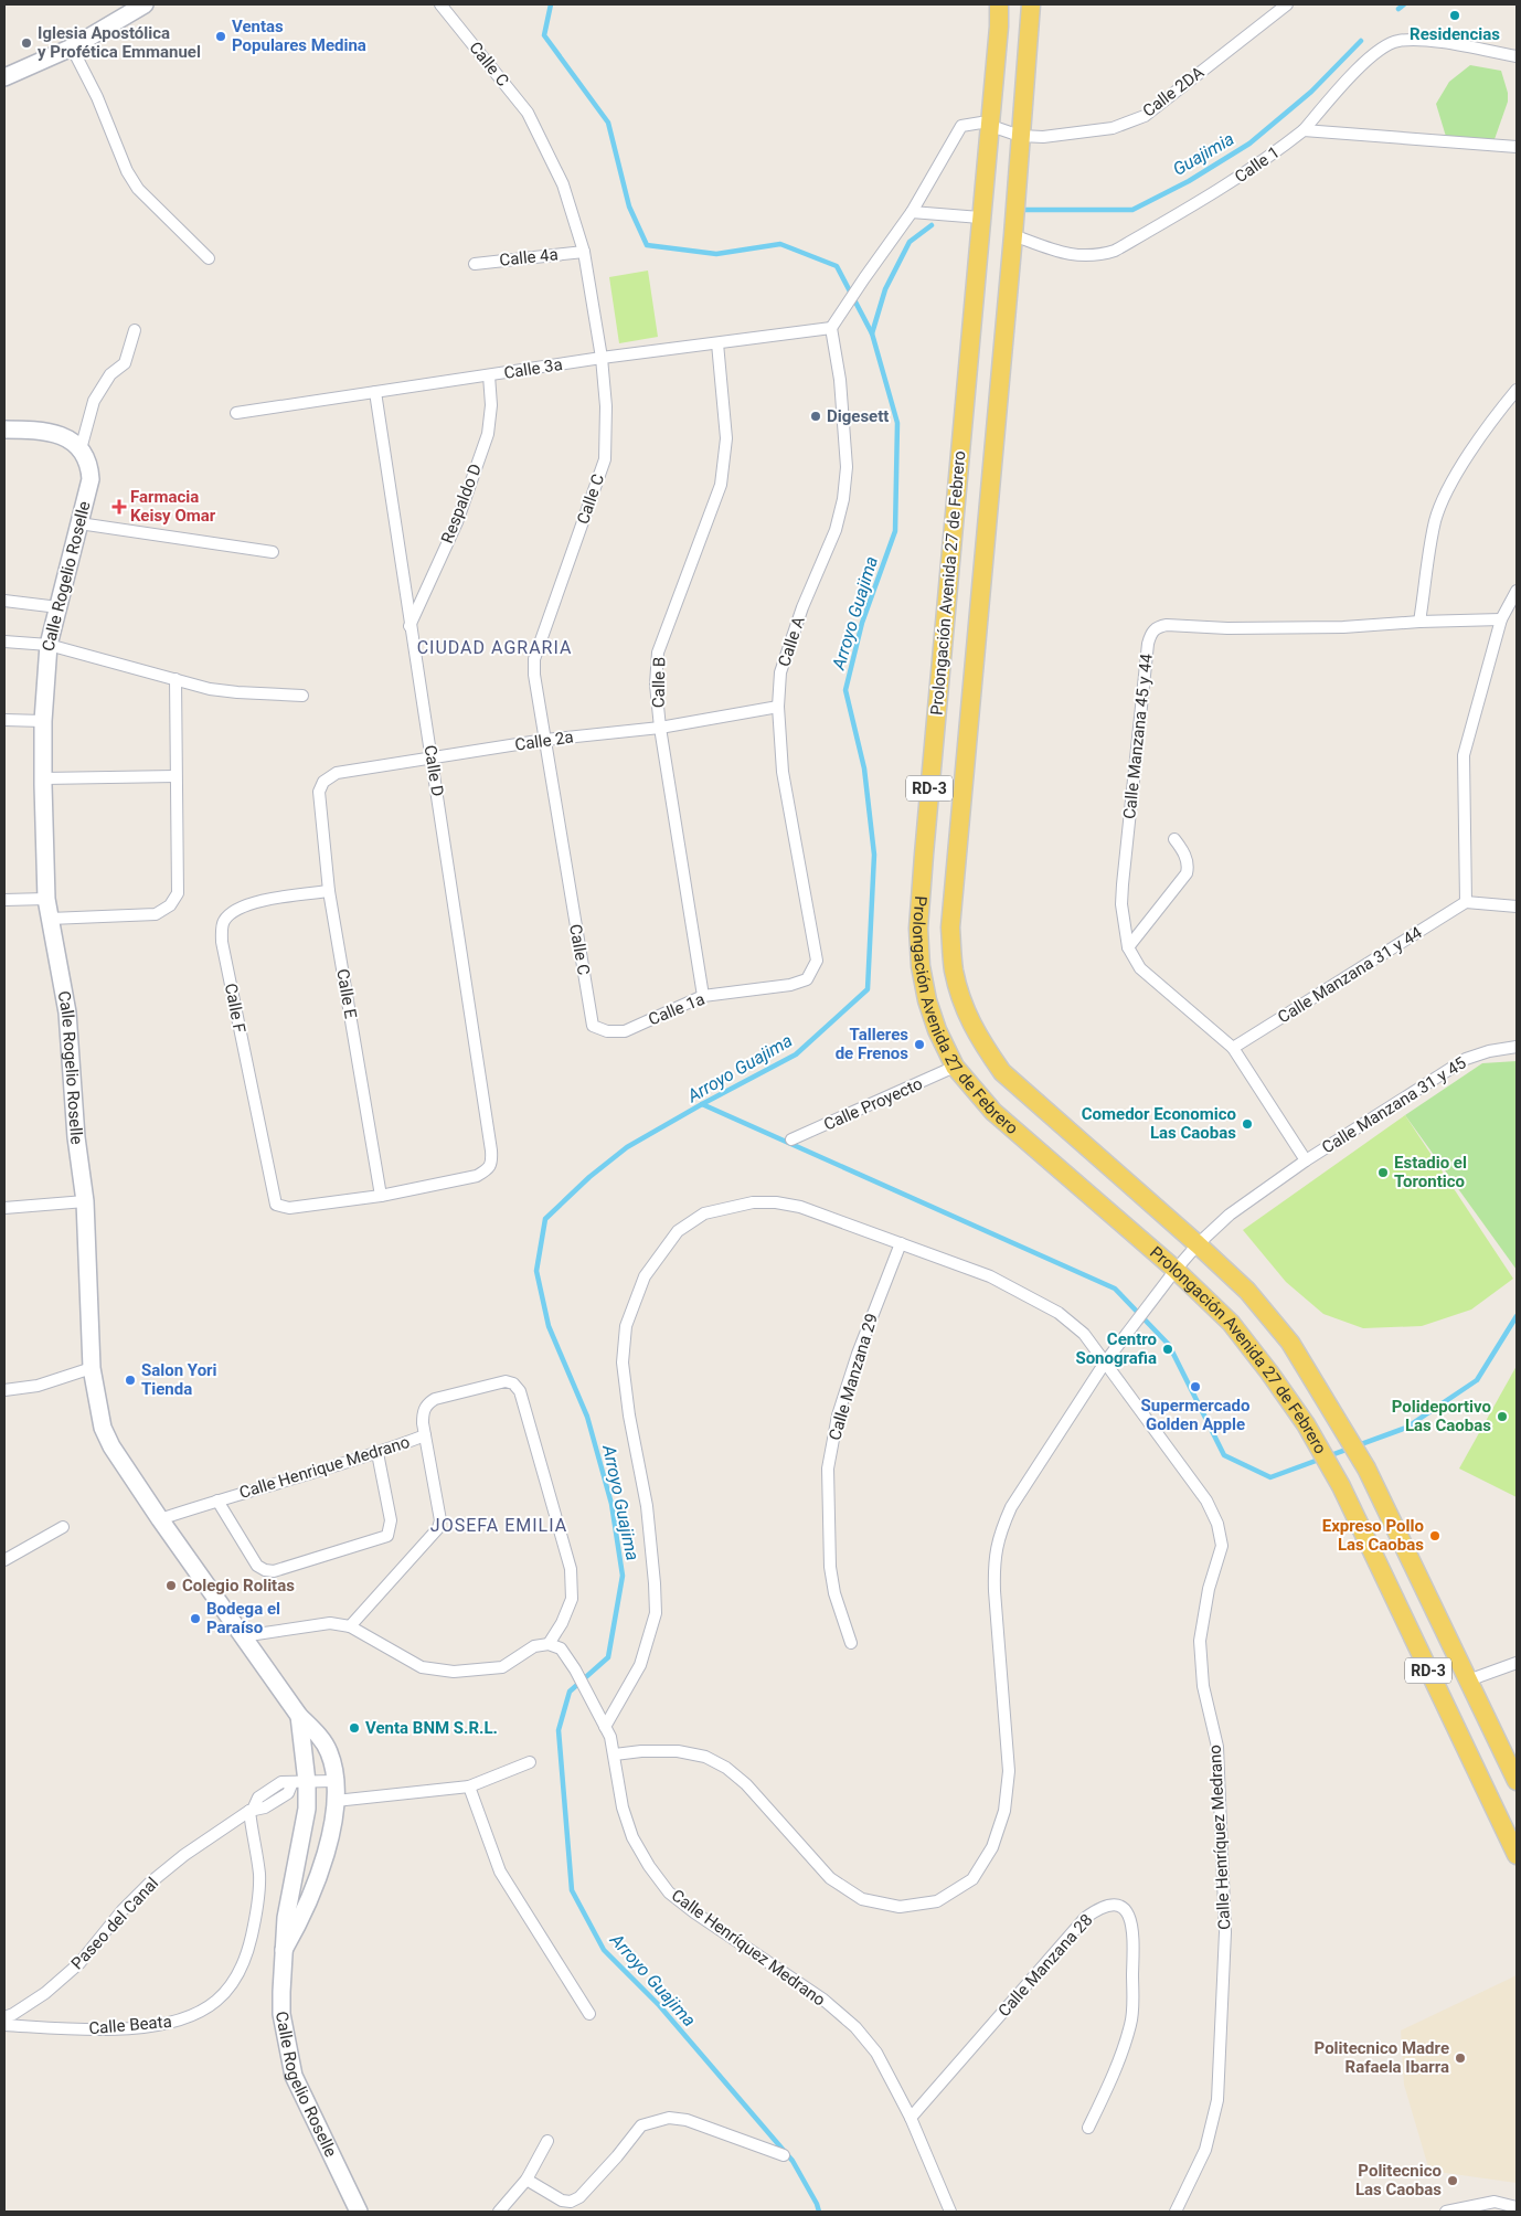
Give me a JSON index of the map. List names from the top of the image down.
{
  "streets": {
    "main road": ["Prolongación Avenida 27 de Febrero", "RD-3"],
    "street": [
      "Calle C",
      "Calle 2DA",
      "Calle 1",
      "Calle 4a",
      "Calle 3a",
      "Respaldo D",
      "Calle Rogelio Roselle",
      "Calle A",
      "Calle B",
      "Calle Manzana 45 y 44",
      "Calle 2a",
      "Calle D",
      "Calle Manzana 31 y 44",
      "Calle E",
      "Calle F",
      "Calle 1a",
      "Calle Proyecto",
      "Calle Manzana 31 y 45",
      "Calle Manzana 29",
      "Calle Henrique Medrano",
      "Calle Henríquez Medrano",
      "Paseo del Canal",
      "Calle Manzana 28",
      "Calle Beata"
    ]
  },
  "crossings": [
    ["Calle C", "Calle 4a"],
    ["Calle C", "Calle 3a"],
    ["Calle C", "Calle 2a"],
    ["Calle C", "Calle 1a"],
    ["Calle 2DA", "Prolongación Avenida 27 de Febrero"],
    ["Calle 1", "Prolongación Avenida 27 de Febrero"],
    ["Calle 3a", "Respaldo D"],
    ["Calle 3a", "Calle A"],
    ["Calle 3a", "Calle B"],
    ["Calle 3a", "Calle D"],
    ["Respaldo D", "Calle D"],
    ["Calle Rogelio Roselle", "Calle Henrique Medrano"],
    ["Calle Rogelio Roselle", "Paseo del Canal"],
    ["Prolongación Avenida 27 de Febrero", "Calle Proyecto"],
    ["Prolongación Avenida 27 de Febrero", "Calle Manzana 31 y 45"],
    ["Calle A", "Calle 2a"],
    ["Calle A", "Calle 1a"],
    ["Calle B", "Calle 2a"],
    ["Calle B", "Calle 1a"],
    ["Calle Manzana 45 y 44", "Calle Manzana 31 y 44"],
    ["Calle Manzana 45 y 44", "Calle Manzana 31 y 45"],
    ["Calle 2a", "Calle D"],
    ["Calle 2a", "Calle E"],
    ["Calle D", "Calle E"],
    ["Calle D", "Calle F"],
    ["Calle Manzana 31 y 44", "Calle Manzana 31 y 45"],
    ["Calle E", "Calle F"],
    ["Calle Manzana 31 y 45", "Calle Henríquez Medrano"],
    ["Calle Manzana 29", "Calle Henríquez Medrano"],
    ["Calle Henrique Medrano", "Calle Henríquez Medrano"],
    ["Calle Henríquez Medrano", "Calle Manzana 28"],
    ["Paseo del Canal", "Calle Beata"]
  ],
  "districts": ["CIUDAD AGRARIA", "JOSEFA EMILIA"],
  "water": ["Guajimia", "Arroyo Guajima"],
  "places": {
    "other": [
      "Residencias",
      "Ventas Populares Medina",
      "Iglesia Apostólica y Profética Emmanuel",
      "Digesett",
      "Talleres de Frenos",
      "Comedor Economico Las Caobas",
      "Estadio el Torontico",
      "Centro Sonografia",
      "Salon Yori Tienda",
      "Supermercado Golden Apple",
      "Polideportivo Las Caobas",
      "Expreso Pollo Las Caobas",
      "Colegio Rolitas",
      "Bodega el Paraíso",
      "Venta BNM S.R.L.",
      "Politecnico Madre Rafaela Ibarra",
      "Politecnico Las Caobas"
    ],
    "health": ["Farmacia Keisy Omar"]
  }
}
